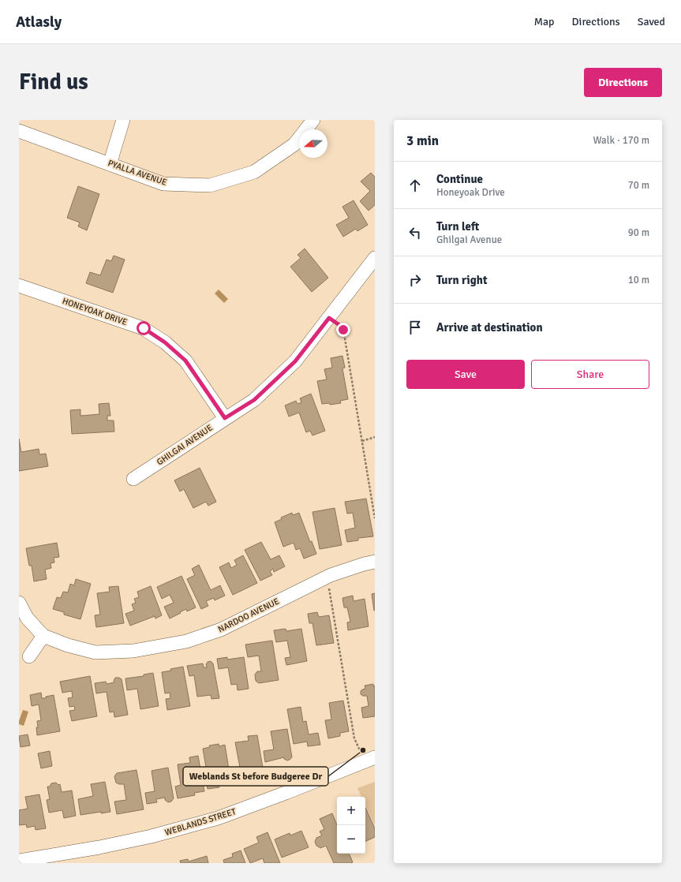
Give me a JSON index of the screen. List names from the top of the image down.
{
  "streets": {
    "street": [
      "PYALLA AVENUE",
      "HONEYOAK DRIVE",
      "GHILGAI AVENUE",
      "NARDOO AVENUE",
      "WEBLANDS STREET"
    ]
  },
  "crossings": [
    ["HONEYOAK DRIVE", "GHILGAI AVENUE"]
  ],
  "places": ["Weblands St before Budgeree Dr"],
  "north": "left",
  "page": {
    "header": "Atlasly",
    "nav": ["Map", "Directions", "Saved"],
    "buttons": [
      "Directions",
      ["Save", "Share"]
    ],
    "title": "Find us",
    "heading": ["3 min", "Walk · 170 m"],
    "list": [
      ["Continue", "Honeyoak Drive", "70 m"],
      ["Turn left", "Ghilgai Avenue", "90 m"],
      ["Turn right", "10 m"],
      "Arrive at destination"
    ],
    "map_buttons": ["+", "−"]
  }
}
